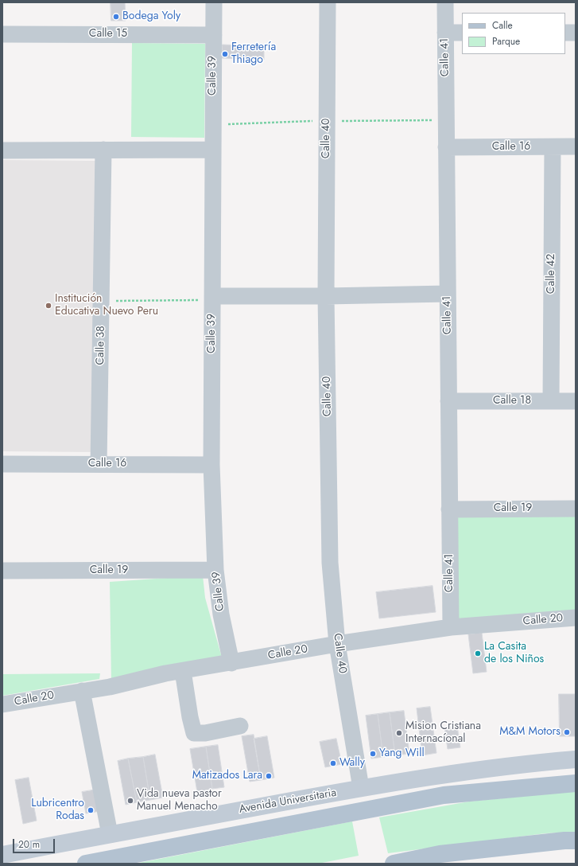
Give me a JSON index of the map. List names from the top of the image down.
{
  "streets": {
    "main road": ["Avenida Universitaria"],
    "street": [
      "Calle 15",
      "Calle 41",
      "Calle 39",
      "Calle 40",
      "Calle 16",
      "Calle 42",
      "Calle 38",
      "Calle 18",
      "Calle 19",
      "Calle 20"
    ]
  },
  "crossings": [
    ["Calle 15", "Calle 39"],
    ["Calle 41", "Calle 16"],
    ["Calle 41", "Calle 18"],
    ["Calle 41", "Calle 19"],
    ["Calle 41", "Calle 20"],
    ["Calle 39", "Calle 16"],
    ["Calle 39", "Calle 19"],
    ["Calle 39", "Calle 20"],
    ["Calle 40", "Calle 20"],
    ["Calle 40", "Avenida Universitaria"],
    ["Calle 16", "Calle 42"],
    ["Calle 16", "Calle 38"],
    ["Calle 42", "Calle 18"]
  ],
  "places": [
    "Bodega Yoly",
    "Ferretería Thiago",
    "Institución Educativa Nuevo Peru",
    "La Casita de los Niños",
    "M&M Motors",
    "Mision Cristiana Internacíonal",
    "Yang Will",
    "Wally",
    "Matizados Lara",
    "Vida nueva pastor Manuel Menacho",
    "Lubricentro Rodas"
  ],
  "legend": ["Calle", "Parque"],
  "scale_bar": "20 m"
}
